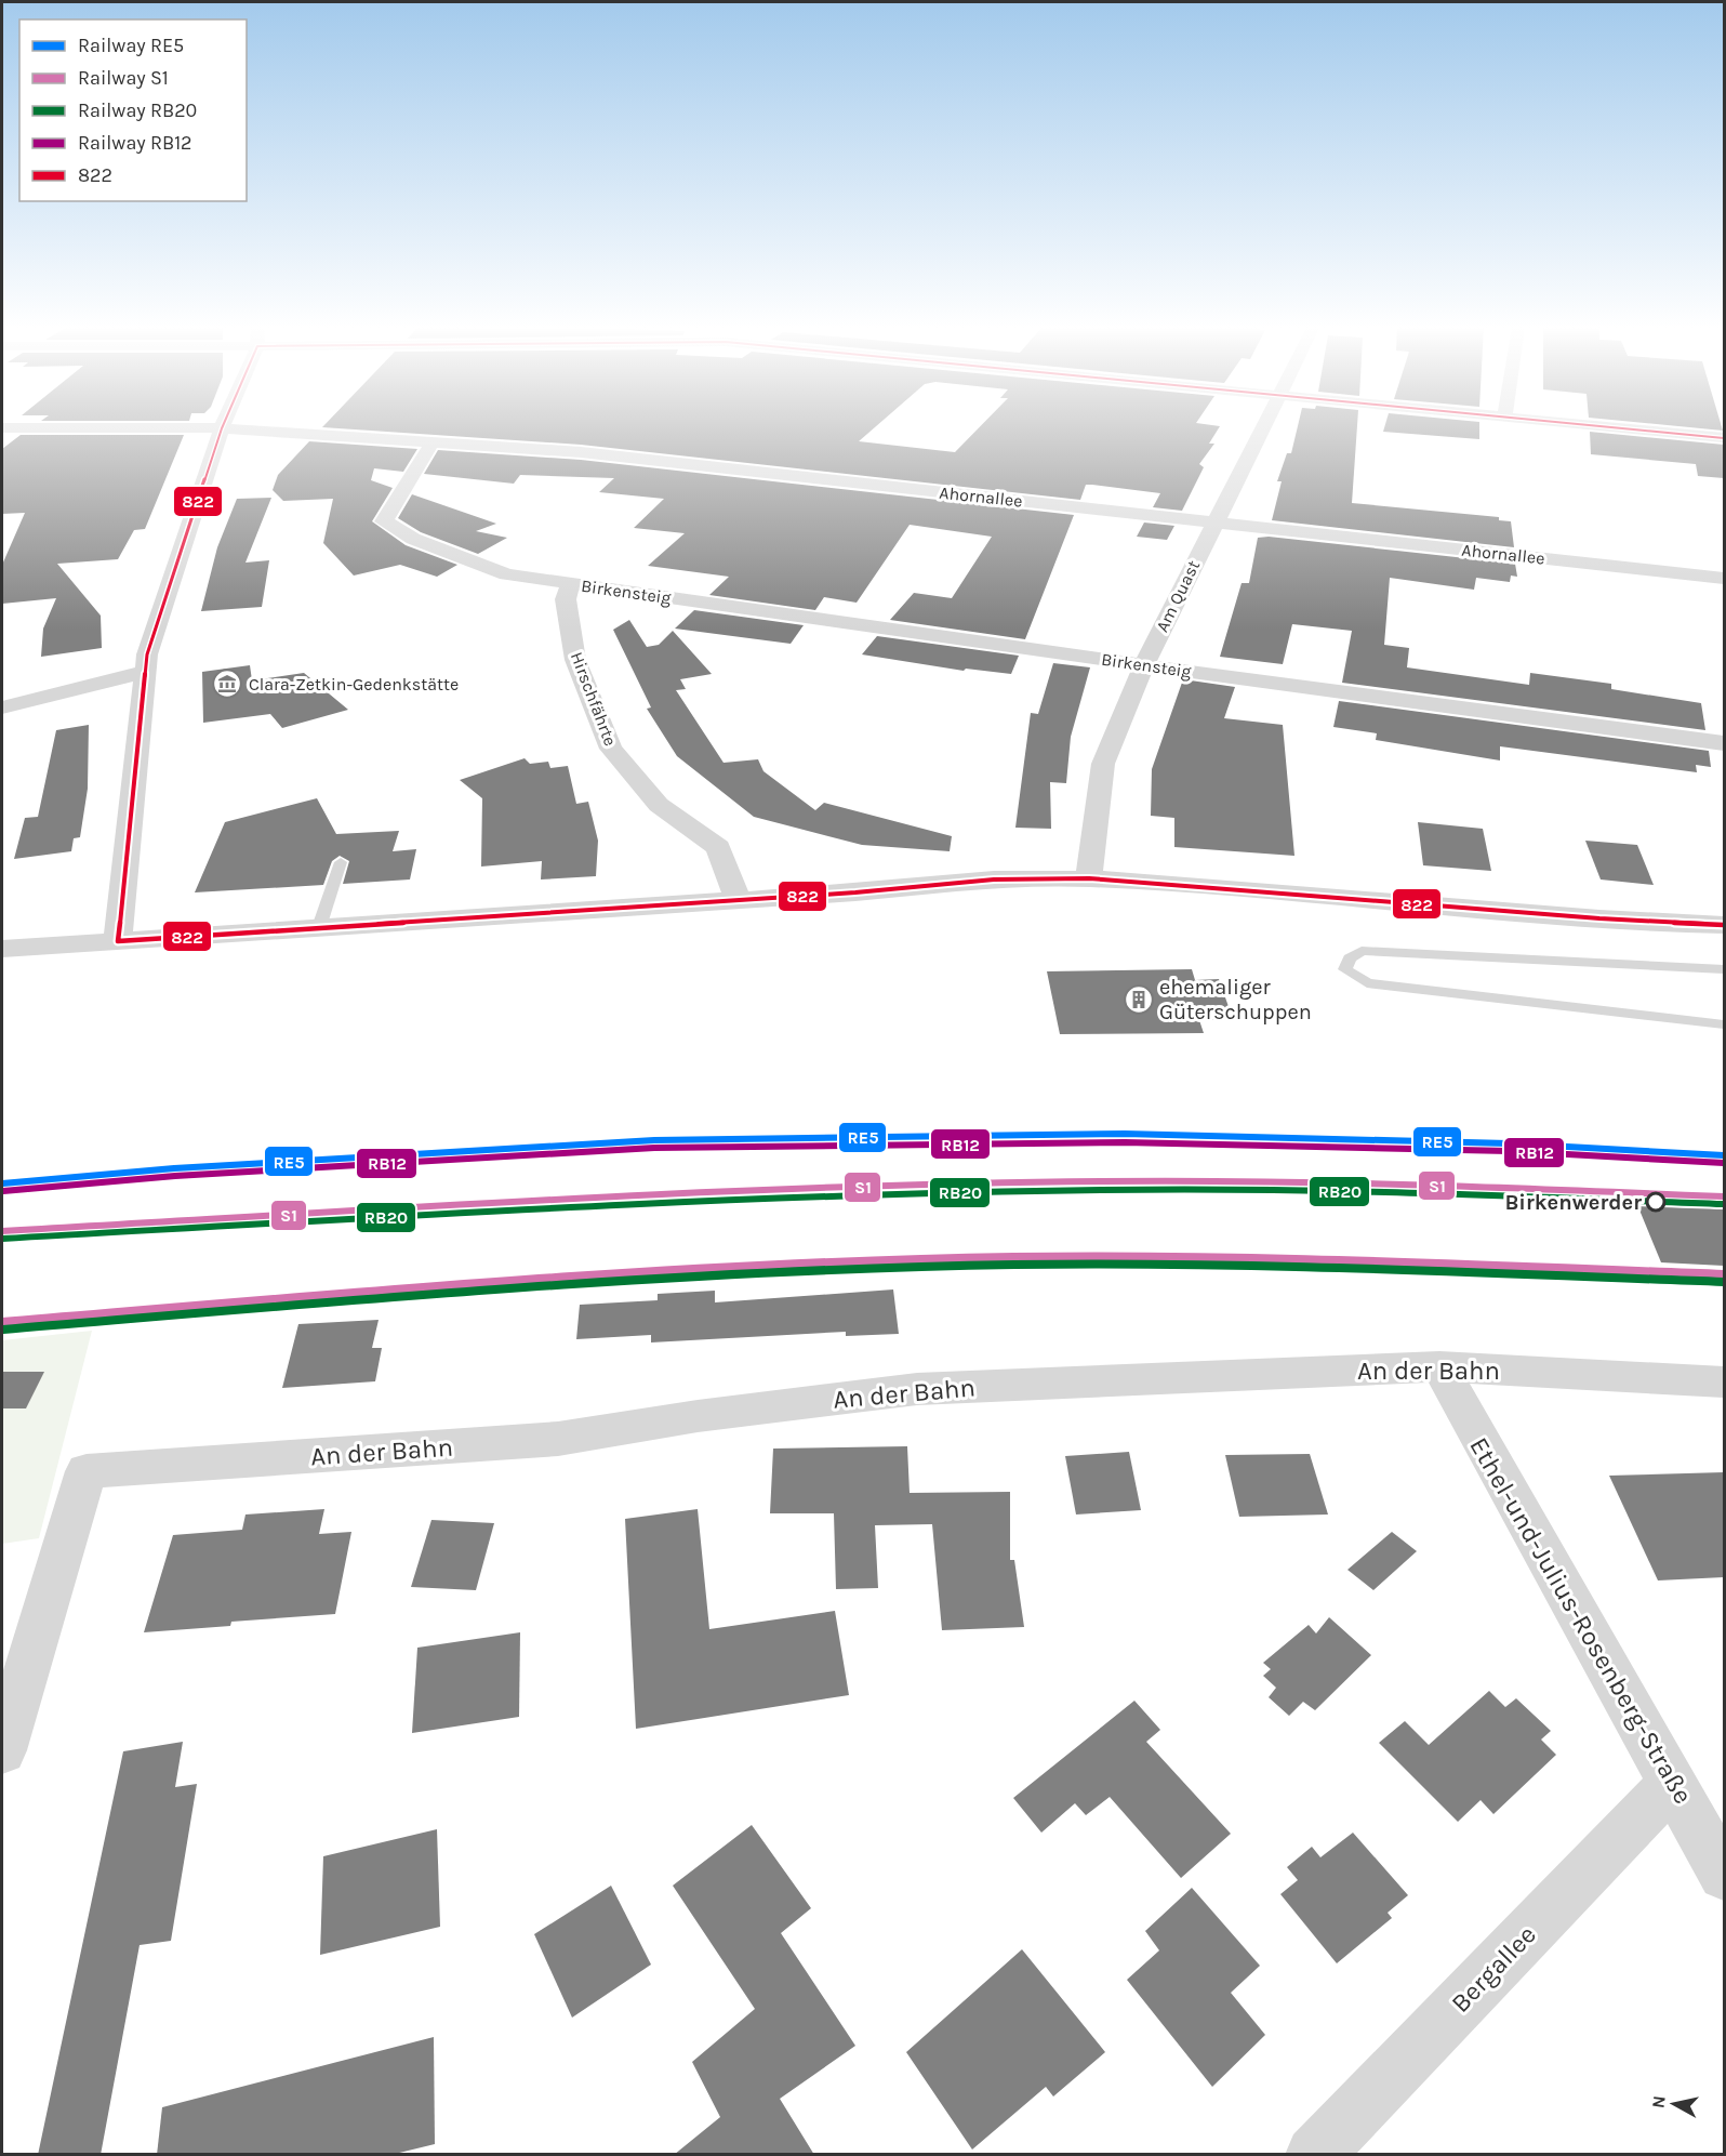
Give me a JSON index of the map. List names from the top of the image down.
{
  "streets": {
    "street": [
      "Ahornallee",
      "Birkensteig",
      "Am Quast",
      "Hirschfährte",
      "An der Bahn",
      "Ethel-und-Julius-Rosenberg-Straße",
      "Bergallee"
    ]
  },
  "crossings": [
    ["Ahornallee", "Am Quast"],
    ["Birkensteig", "Am Quast"],
    ["Birkensteig", "Hirschfährte"],
    ["An der Bahn", "Ethel-und-Julius-Rosenberg-Straße"],
    ["Ethel-und-Julius-Rosenberg-Straße", "Bergallee"]
  ],
  "places": {
    "museum": ["Clara-Zetkin-Gedenkstätte"],
    "building": ["ehemaliger Güterschuppen"],
    "other": ["Birkenwerder"]
  },
  "lines": [
    "transit line 822",
    "rail line RE5",
    "rail line RB12",
    "rail line S1",
    "rail line RB20"
  ],
  "legend": [
    "Railway RE5",
    "Railway S1",
    "Railway RB20",
    "Railway RB12",
    "822"
  ],
  "north": "left"
}
